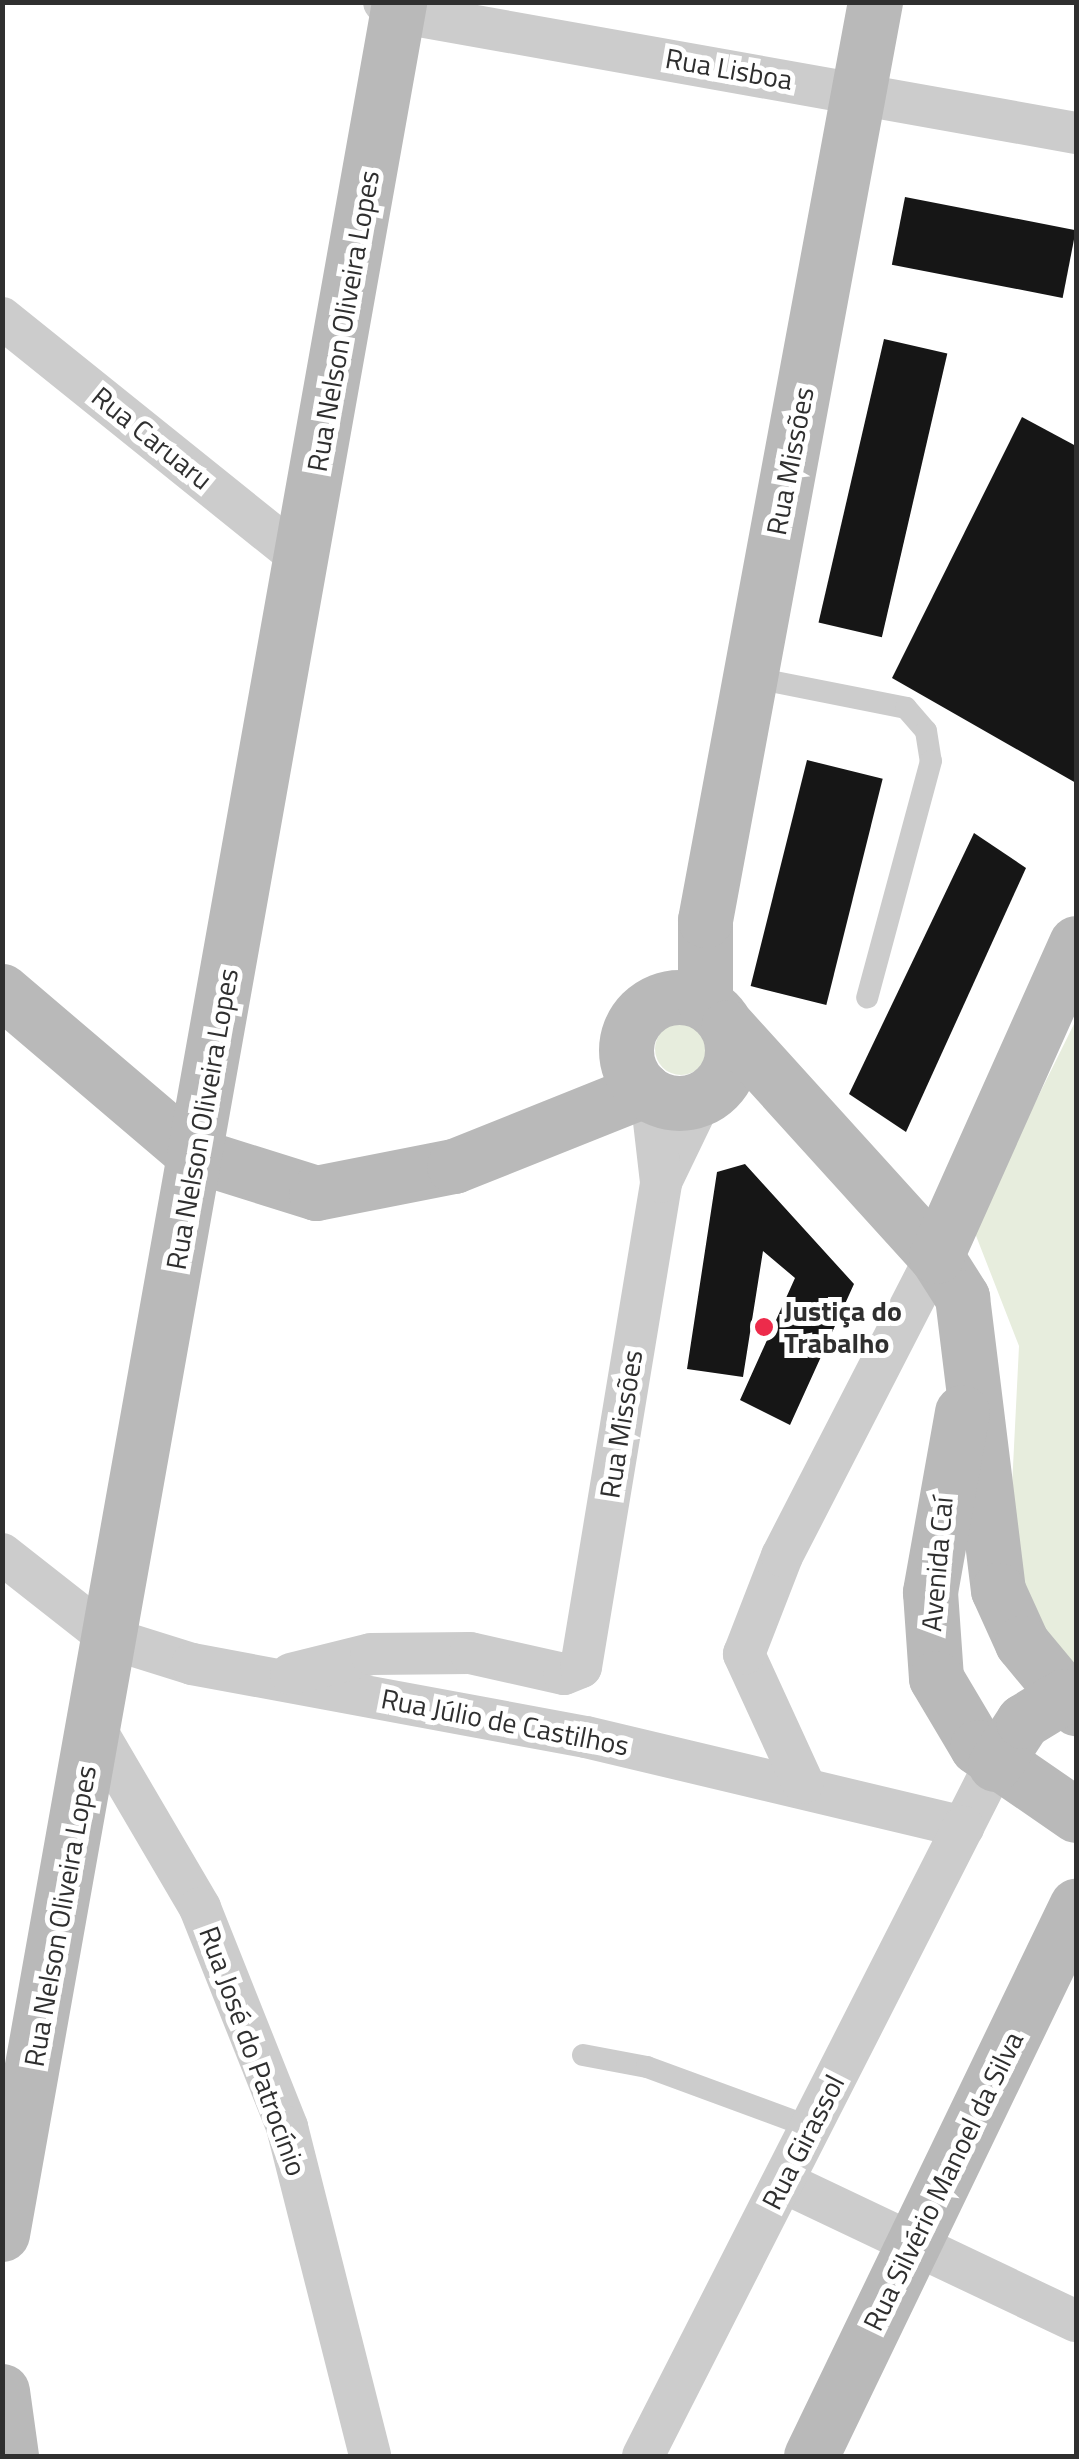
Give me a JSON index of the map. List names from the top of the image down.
{
  "streets": {
    "street": [
      "Rua Lisboa",
      "Rua Nelson Oliveira Lopes",
      "Rua Caruaru",
      "Rua Missões",
      "Avenida Caí",
      "Rua Júlio de Castilhos",
      "Rua José do Patrocínio",
      "Rua Girassol",
      "Rua Silvério Manoel da Silva"
    ]
  },
  "crossings": [
    ["Rua Lisboa", "Rua Nelson Oliveira Lopes"],
    ["Rua Lisboa", "Rua Missões"],
    ["Rua Nelson Oliveira Lopes", "Rua Caruaru"],
    ["Rua Nelson Oliveira Lopes", "Rua Júlio de Castilhos"],
    ["Rua Nelson Oliveira Lopes", "Rua José do Patrocínio"],
    ["Rua Missões", "Avenida Caí"],
    ["Rua Missões", "Rua Júlio de Castilhos"],
    ["Rua Júlio de Castilhos", "Rua Girassol"]
  ],
  "places": ["Justiça do Trabalho"]
}
